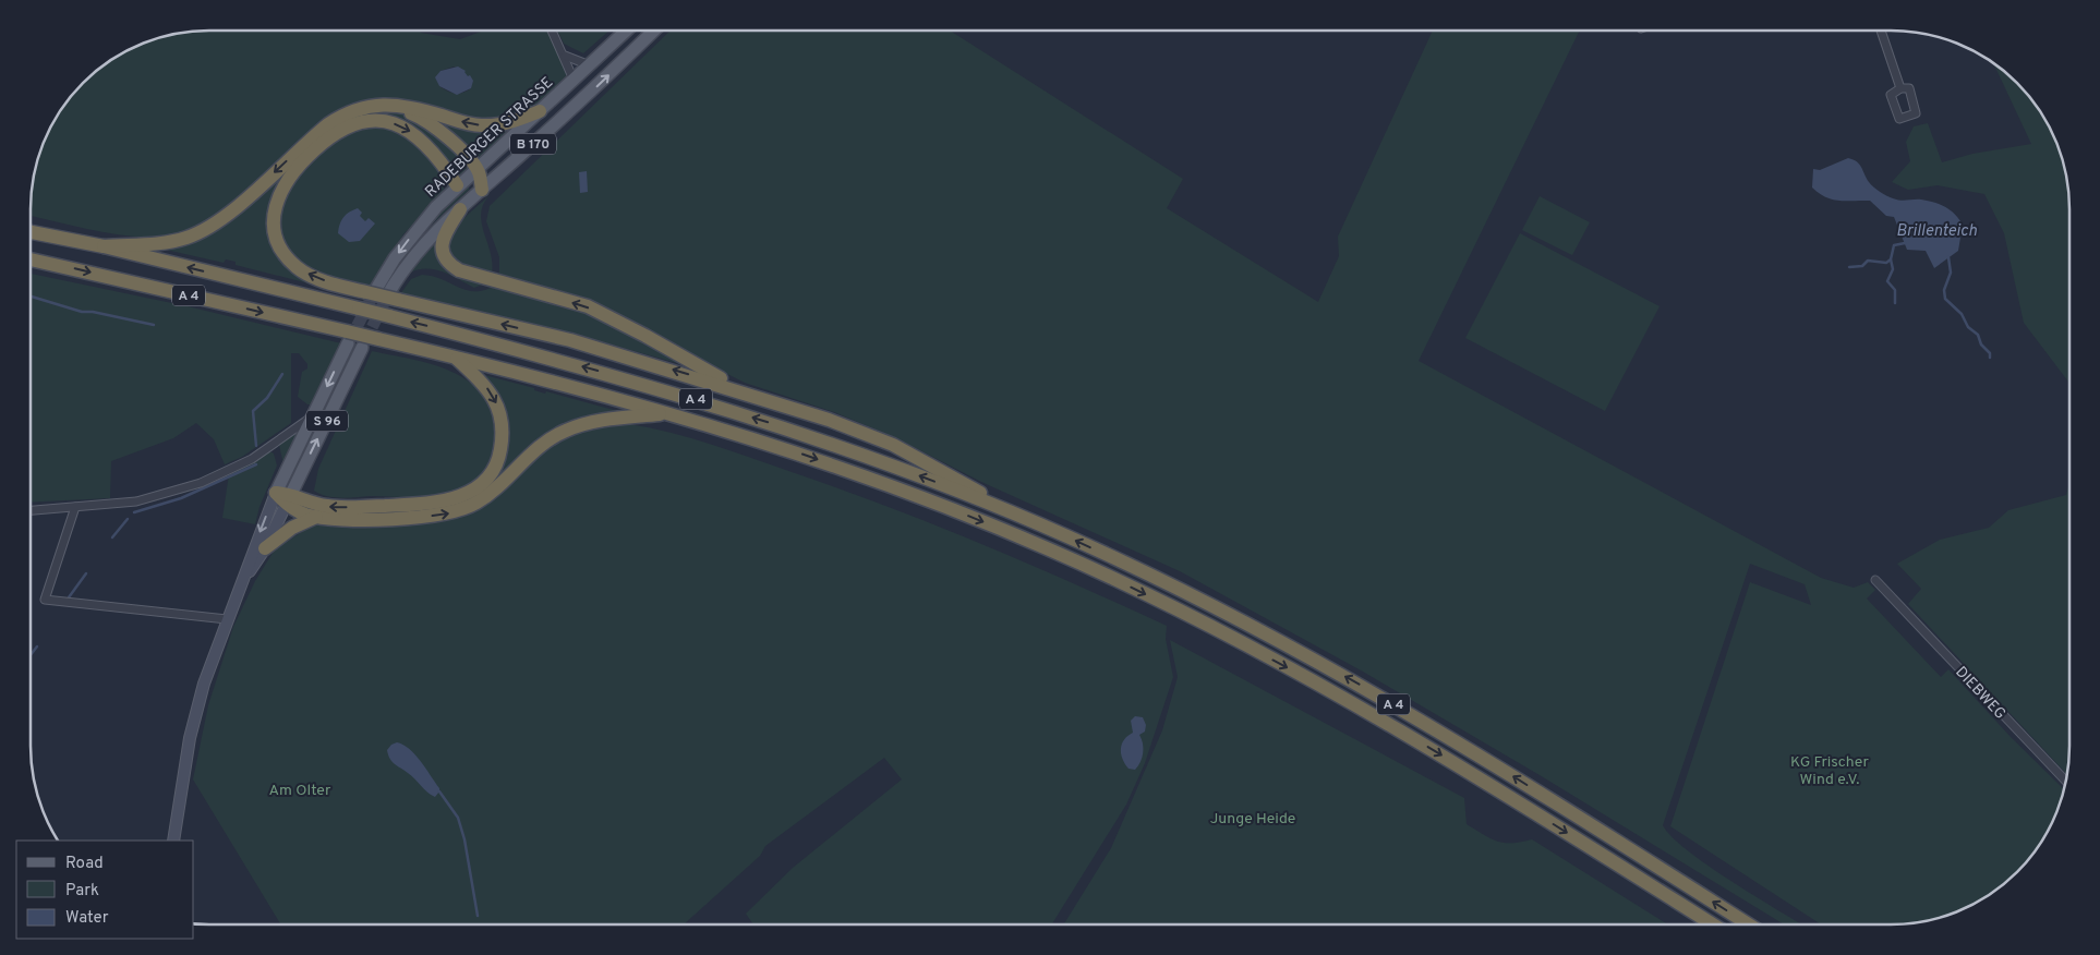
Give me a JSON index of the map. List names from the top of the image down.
{
  "streets": {
    "highway": ["A 4"],
    "main road": ["RADEBURGER STRASSE", "B 170", "S 96"],
    "street": ["DIEBWEG"]
  },
  "crossings": [
    ["A 4", "S 96"]
  ],
  "water": ["Brillenteich"],
  "parks": ["KG Frischer Wind e.V.", "Am Olter", "Junge Heide"],
  "legend": ["Road", "Park", "Water"]
}
